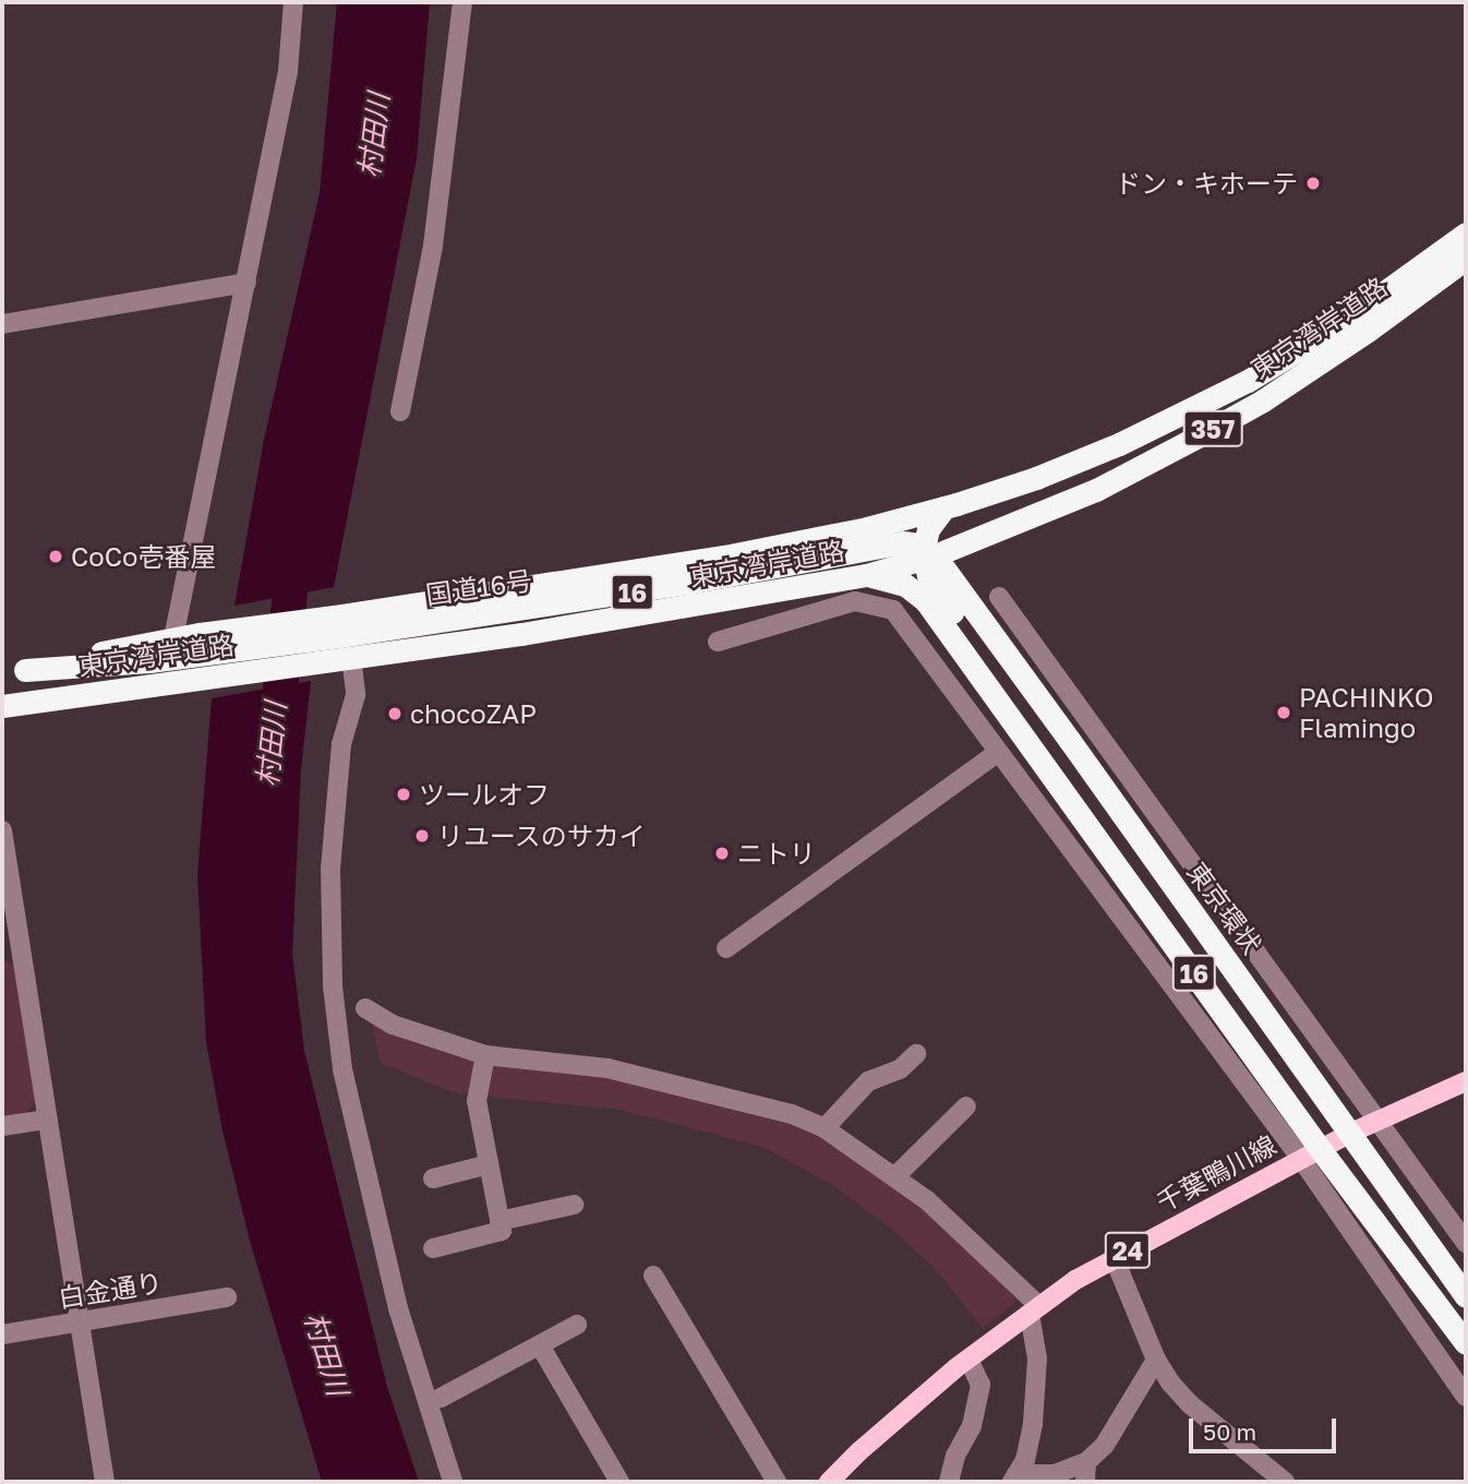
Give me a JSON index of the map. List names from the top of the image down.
{
  "streets": {
    "highway": [
      "東京湾岸道路",
      "357",
      "国道16号",
      "16",
      "東京環状"
    ],
    "main road": ["千葉鴨川線", "24"],
    "street": ["白金通り"]
  },
  "crossings": [
    ["東京湾岸道路", "国道16号"],
    ["東京湾岸道路", "16"],
    ["東京湾岸道路", "東京環状"],
    ["国道16号", "16"],
    ["国道16号", "東京環状"],
    ["16", "東京環状"],
    ["16", "千葉鴨川線"],
    ["東京環状", "千葉鴨川線"]
  ],
  "water": ["村田川"],
  "places": [
    "ドン・キホーテ",
    "CoCo壱番屋",
    "PACHINKO Flamingo",
    "chocoZAP",
    "ツールオフ",
    "リユースのサカイ",
    "ニトリ"
  ],
  "scale_bar": "50 m"
}
